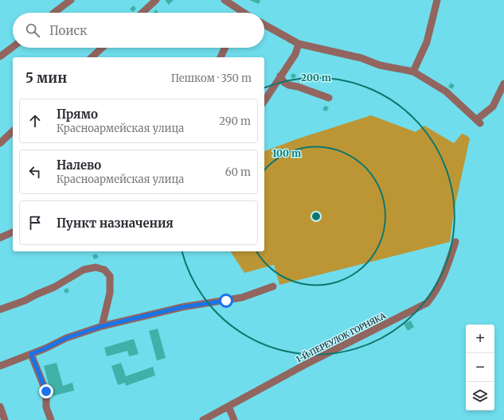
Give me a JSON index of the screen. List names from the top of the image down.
{
  "streets": {
    "street": ["1-Й ПЕРЕУЛОК ГОРНЯКА"]
  },
  "page": {
    "search": "Поиск",
    "heading": ["5 мин", "Пешком · 350 m"],
    "list": [
      ["Прямо", "Красноармейская улица", "290 m"],
      ["Налево", "Красноармейская улица", "60 m"],
      "Пункт назначения"
    ],
    "map_buttons": ["+", "−"]
  },
  "rings": ["200 m", "100 m"]
}
